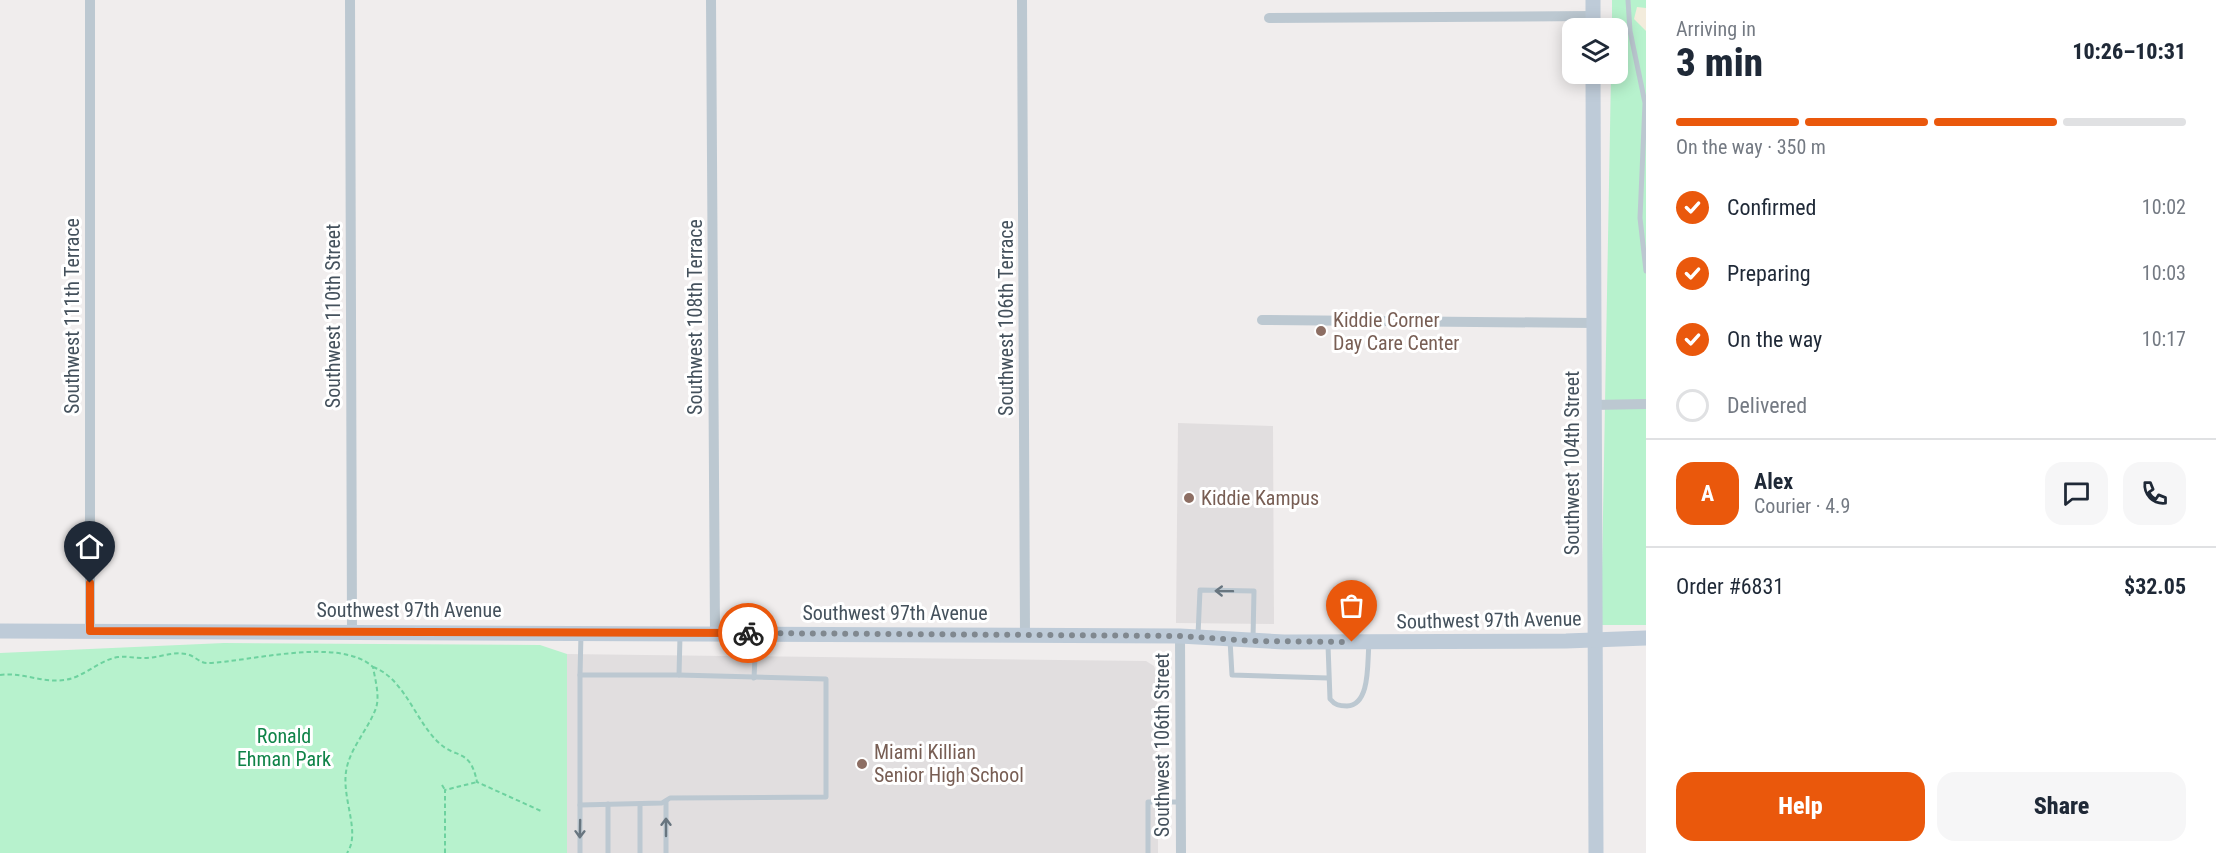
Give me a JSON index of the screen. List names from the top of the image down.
{
  "streets": {
    "street": [
      "Southwest 111th Terrace",
      "Southwest 110th Street",
      "Southwest 108th Terrace",
      "Southwest 106th Terrace",
      "Southwest 104th Street",
      "Southwest 97th Avenue",
      "Southwest 106th Street"
    ]
  },
  "crossings": [
    ["Southwest 111th Terrace", "Southwest 97th Avenue"],
    ["Southwest 110th Street", "Southwest 97th Avenue"],
    ["Southwest 108th Terrace", "Southwest 97th Avenue"],
    ["Southwest 106th Terrace", "Southwest 97th Avenue"],
    ["Southwest 104th Street", "Southwest 97th Avenue"],
    ["Southwest 97th Avenue", "Southwest 106th Street"]
  ],
  "parks": ["Ronald Ehman Park"],
  "places": ["Kiddie Corner Day Care Center", "Kiddie Kampus", "Miami Killian Senior High School"],
  "page": {
    "heading": ["3 min", "Arriving in", "10:26–10:31"],
    "panel": [
      "Alex",
      "Courier · 4.9",
      "Order #6831",
      "$32.05"
    ],
    "bar": "On the way · 350 m",
    "list": [
      ["Confirmed", "10:02"],
      ["Preparing", "10:03"],
      ["On the way", "10:17"],
      "Delivered"
    ],
    "round": "A",
    "buttons": ["Help", "Share"]
  }
}
